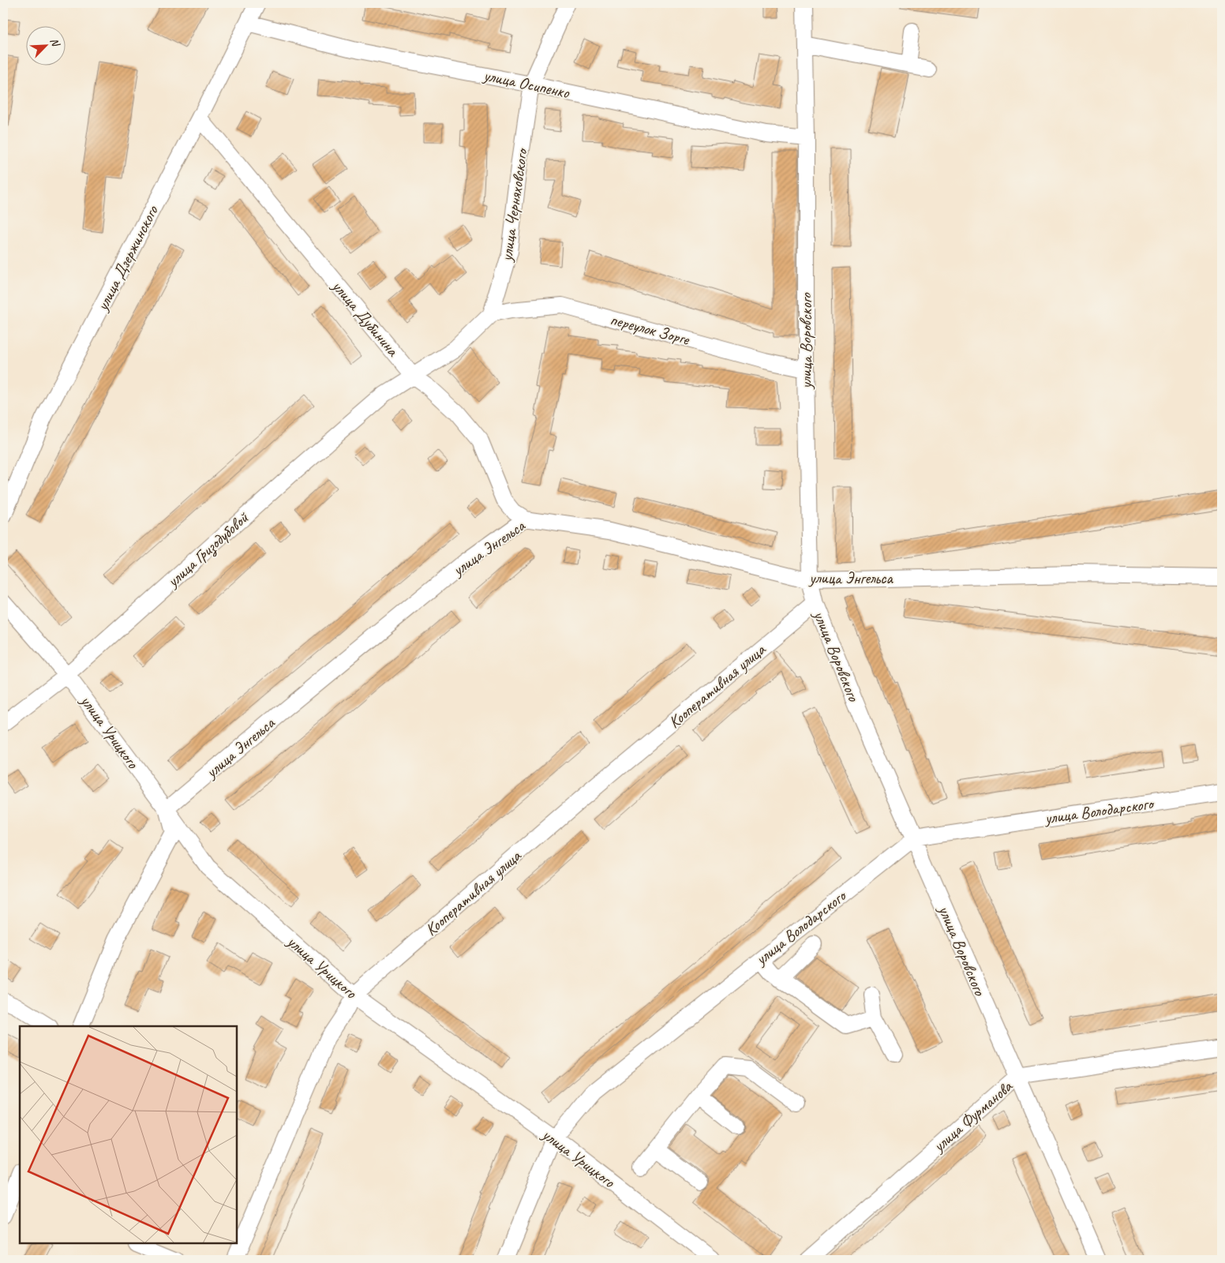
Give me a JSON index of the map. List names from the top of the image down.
{
  "streets": {
    "street": [
      "улица Осипенко",
      "улица Черняховского",
      "улица Дзержинского",
      "улица Дубинина",
      "переулок Зорге",
      "улица Воровского",
      "улица Энгельса",
      "улица Гризодубовой",
      "Кооперативная улица",
      "улица Урицкого",
      "улица Володарского",
      "улица Фурманова"
    ]
  },
  "crossings": [
    ["улица Осипенко", "улица Черняховского"],
    ["улица Осипенко", "улица Дзержинского"],
    ["улица Осипенко", "улица Воровского"],
    ["улица Черняховского", "улица Дубинина"],
    ["улица Черняховского", "переулок Зорге"],
    ["улица Черняховского", "улица Гризодубовой"],
    ["улица Дзержинского", "улица Дубинина"],
    ["улица Дубинина", "улица Энгельса"],
    ["улица Дубинина", "улица Гризодубовой"],
    ["переулок Зорге", "улица Воровского"],
    ["улица Воровского", "улица Энгельса"],
    ["улица Воровского", "Кооперативная улица"],
    ["улица Воровского", "улица Володарского"],
    ["улица Воровского", "улица Фурманова"],
    ["улица Энгельса", "улица Урицкого"],
    ["улица Гризодубовой", "улица Урицкого"],
    ["Кооперативная улица", "улица Урицкого"],
    ["улица Урицкого", "улица Володарского"]
  ],
  "north": "top right"
}
